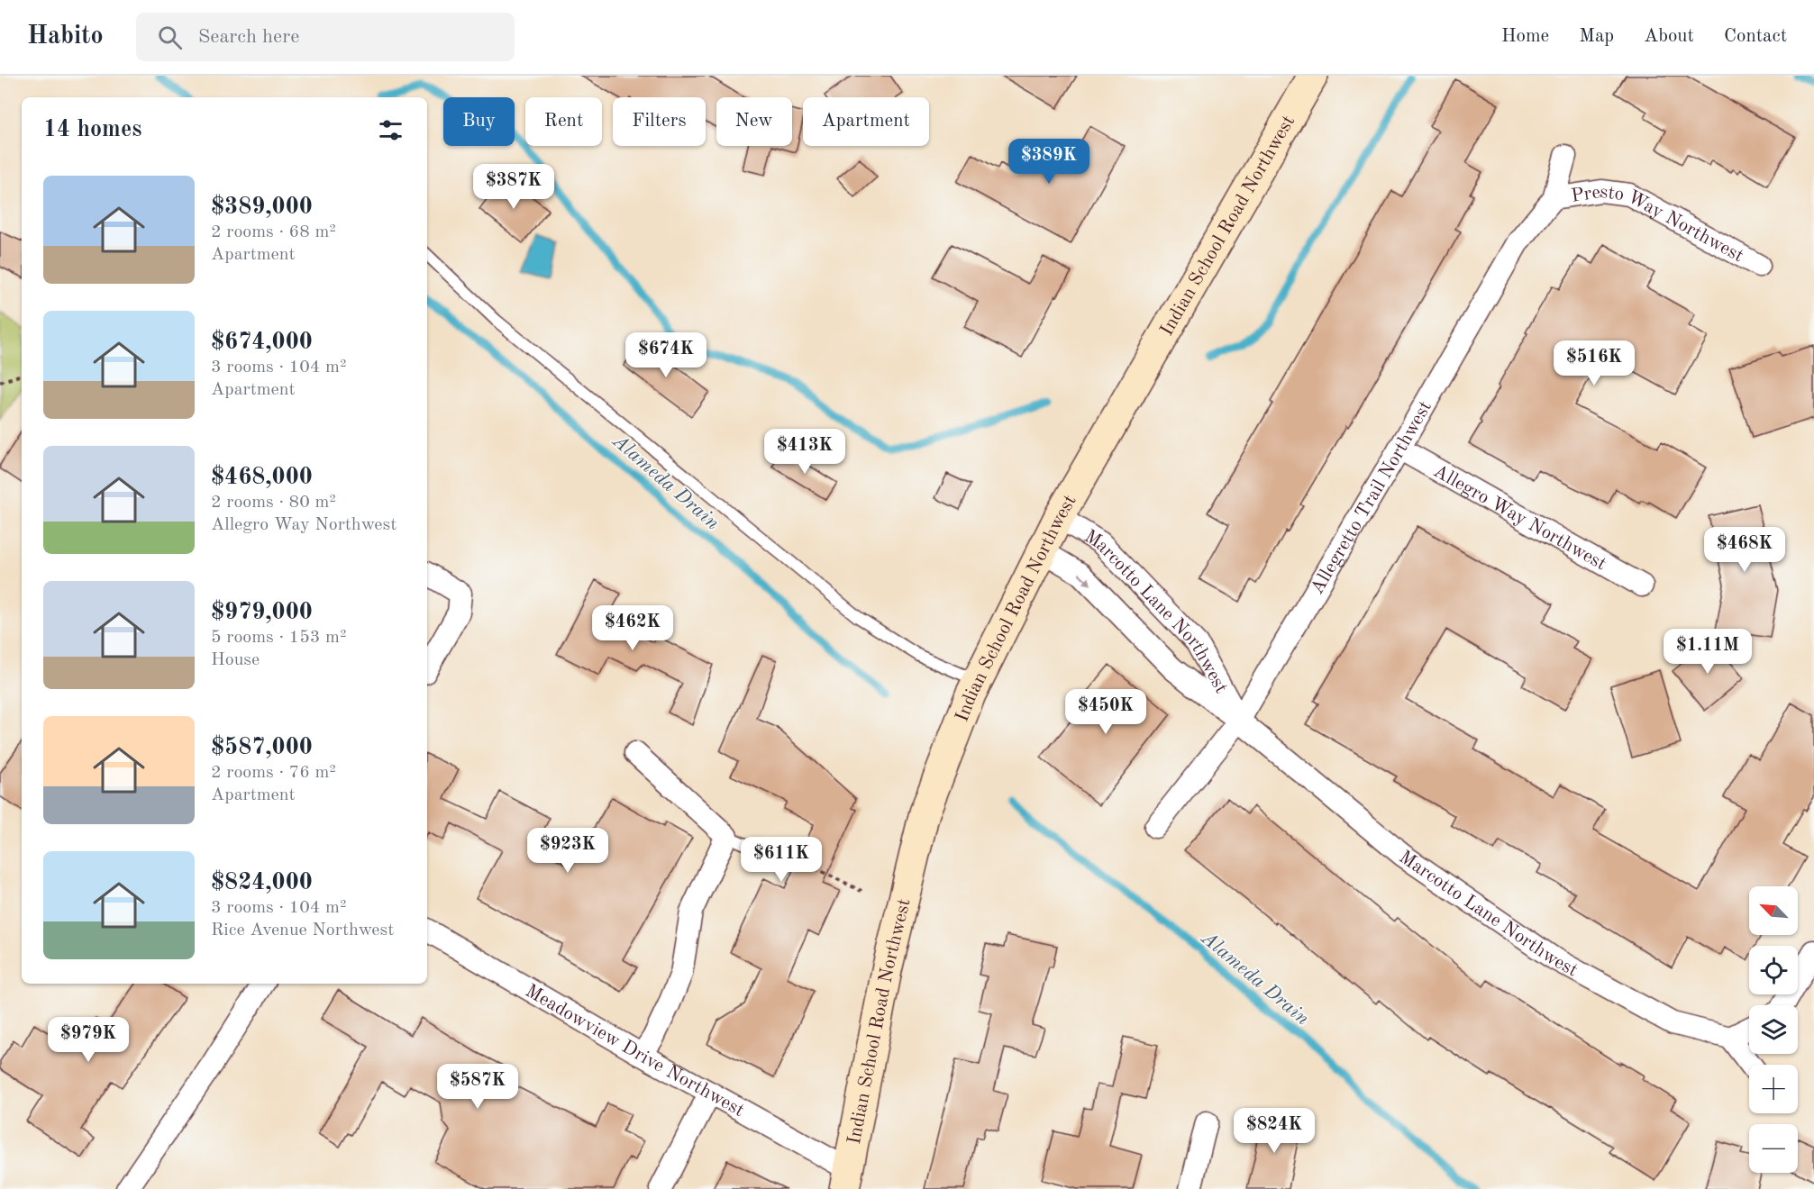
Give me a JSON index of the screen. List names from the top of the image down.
{
  "streets": {
    "main road": ["Indian School Road Northwest"],
    "street": [
      "Presto Way Northwest",
      "Allegretto Trail Northwest",
      "Allegro Way Northwest",
      "Marcotto Lane Northwest",
      "Meadowview Drive Northwest"
    ]
  },
  "crossings": [
    ["Indian School Road Northwest", "Marcotto Lane Northwest"],
    ["Indian School Road Northwest", "Meadowview Drive Northwest"],
    ["Presto Way Northwest", "Allegretto Trail Northwest"],
    ["Allegretto Trail Northwest", "Allegro Way Northwest"],
    ["Allegretto Trail Northwest", "Marcotto Lane Northwest"]
  ],
  "water": ["Alameda Drain"],
  "north": "top left",
  "page": {
    "header": "Habito",
    "search": "Search here",
    "nav": [
      "Home",
      "Map",
      "About",
      "Contact"
    ],
    "chip": [
      "Buy",
      "Rent",
      "Filters",
      "New",
      "Apartment"
    ],
    "heading": "14 homes",
    "price": [
      "$389K",
      "$387K",
      "$674K",
      "$516K",
      "$413K",
      "$468K",
      "$462K",
      "$1.11M",
      "$450K",
      "$923K",
      "$611K",
      "$979K",
      "$587K",
      "$824K"
    ],
    "list": [
      {
        "name": "$389,000",
        "note": "2 rooms · 68 m² · Apartment"
      },
      {
        "name": "$674,000",
        "note": "3 rooms · 104 m² · Apartment"
      },
      {
        "name": "$468,000",
        "note": "2 rooms · 80 m² · Allegro Way Northwest"
      },
      {
        "name": "$979,000",
        "note": "5 rooms · 153 m² · House"
      },
      {
        "name": "$587,000",
        "note": "2 rooms · 76 m² · Apartment"
      },
      {
        "name": "$824,000",
        "note": "3 rooms · 104 m² · Rice Avenue Northwest"
      }
    ],
    "map_buttons": ["+", "−"]
  }
}
